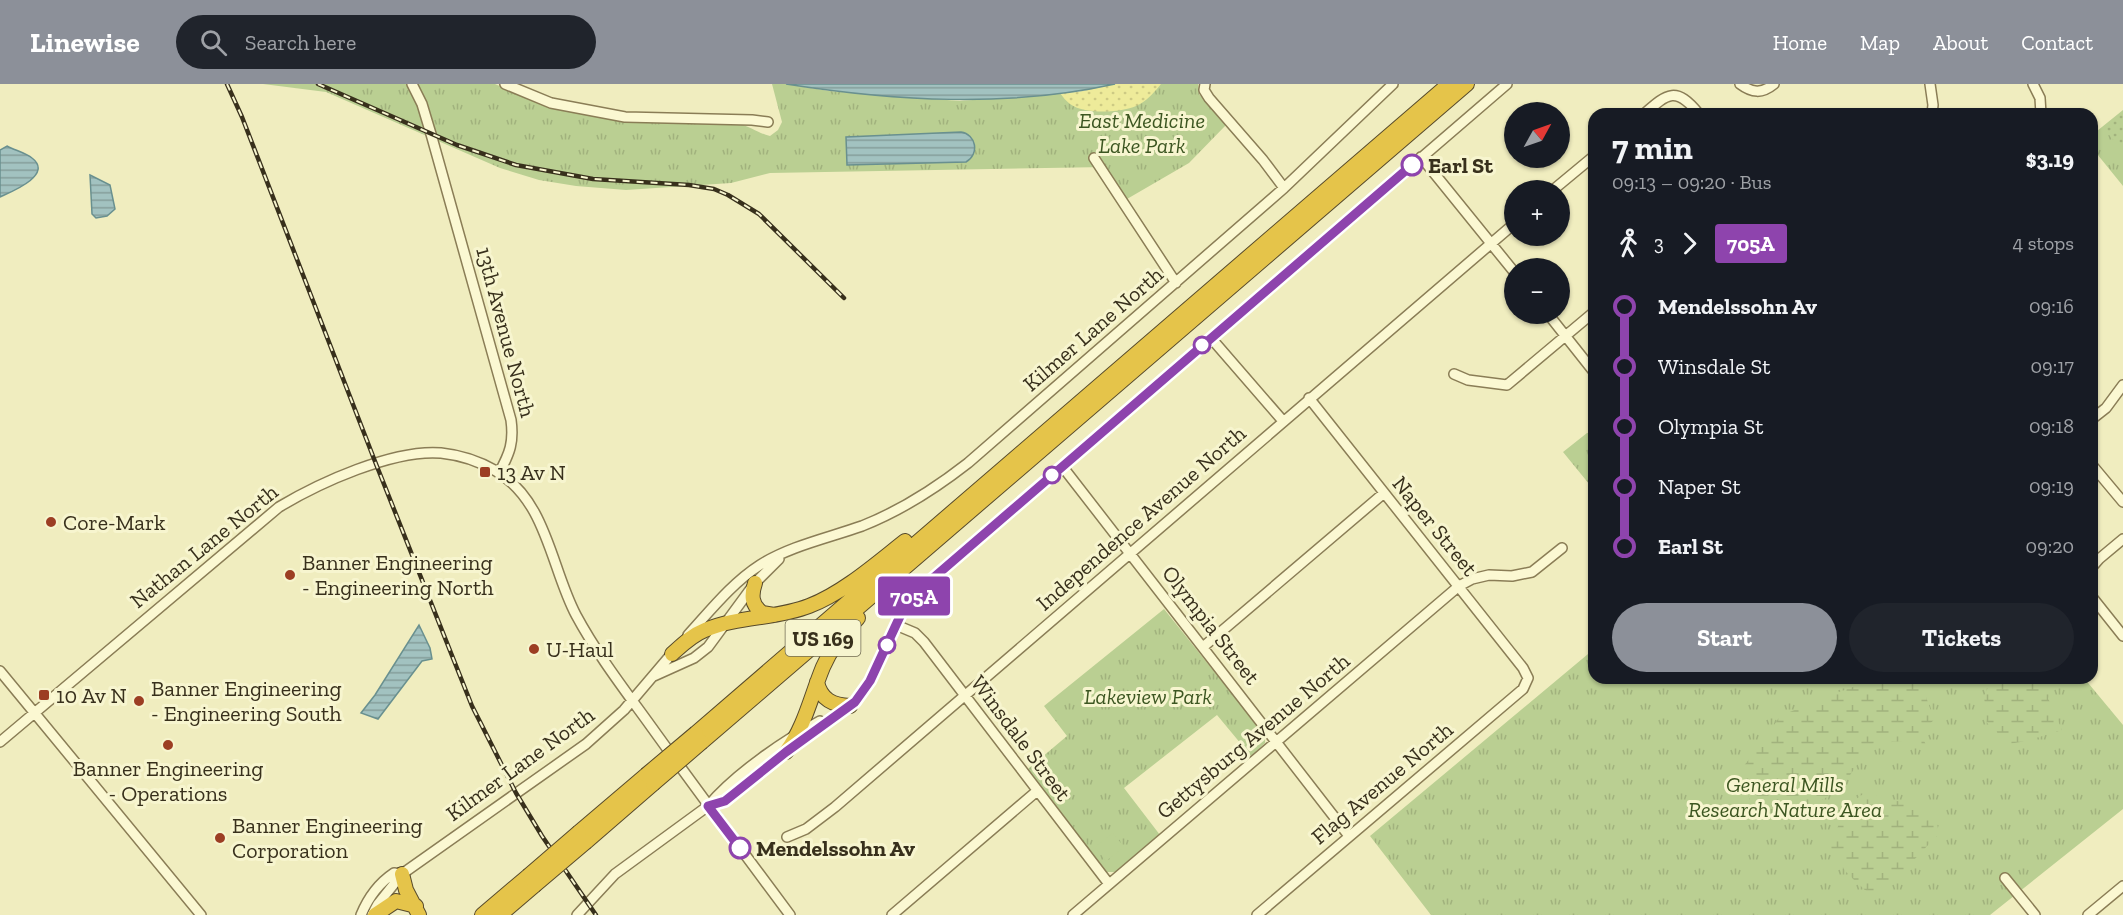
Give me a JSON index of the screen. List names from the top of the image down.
{
  "streets": {
    "highway": ["US 169"],
    "street": [
      "Kilmer Lane North",
      "13th Avenue North",
      "Independence Avenue North",
      "Naper Street",
      "Nathan Lane North",
      "Olympia Street",
      "Gettysburg Avenue North",
      "Winsdale Street",
      "Flag Avenue North"
    ]
  },
  "crossings": [
    ["13th Avenue North", "Nathan Lane North"],
    ["Independence Avenue North", "Naper Street"],
    ["Independence Avenue North", "Olympia Street"],
    ["Independence Avenue North", "Winsdale Street"],
    ["Naper Street", "Gettysburg Avenue North"],
    ["Naper Street", "Flag Avenue North"],
    ["Olympia Street", "Gettysburg Avenue North"],
    ["Olympia Street", "Flag Avenue North"],
    ["Gettysburg Avenue North", "Winsdale Street"]
  ],
  "parks": ["East Medicine Lake Park", "Lakeview Park", "General Mills Research Nature Area"],
  "places": {
    "other": [
      "Earl St",
      "Core-Mark",
      "Banner Engineering - Engineering North",
      "U-Haul",
      "Banner Engineering - Engineering South",
      "Banner Engineering - Operations",
      "Banner Engineering Corporation",
      "Mendelssohn Av"
    ],
    "transit": ["13 Av N", "10 Av N"]
  },
  "lines": ["bus line 705A"],
  "north": "top right",
  "page": {
    "header": "Linewise",
    "search": "Search here",
    "nav": [
      "Home",
      "Map",
      "About",
      "Contact"
    ],
    "on_map": "705A",
    "map_buttons": ["+", "−"],
    "heading": ["7 min", "09:13 – 09:20 · Bus", "$3.19"],
    "legs": ["3", "705A", "4 stops"],
    "list": [
      {
        "name": "Mendelssohn Av",
        "value": "09:16"
      },
      {
        "name": "Winsdale St",
        "value": "09:17"
      },
      {
        "name": "Olympia St",
        "value": "09:18"
      },
      {
        "name": "Naper St",
        "value": "09:19"
      },
      {
        "name": "Earl St",
        "value": "09:20"
      }
    ],
    "buttons": ["Start", "Tickets"]
  }
}
